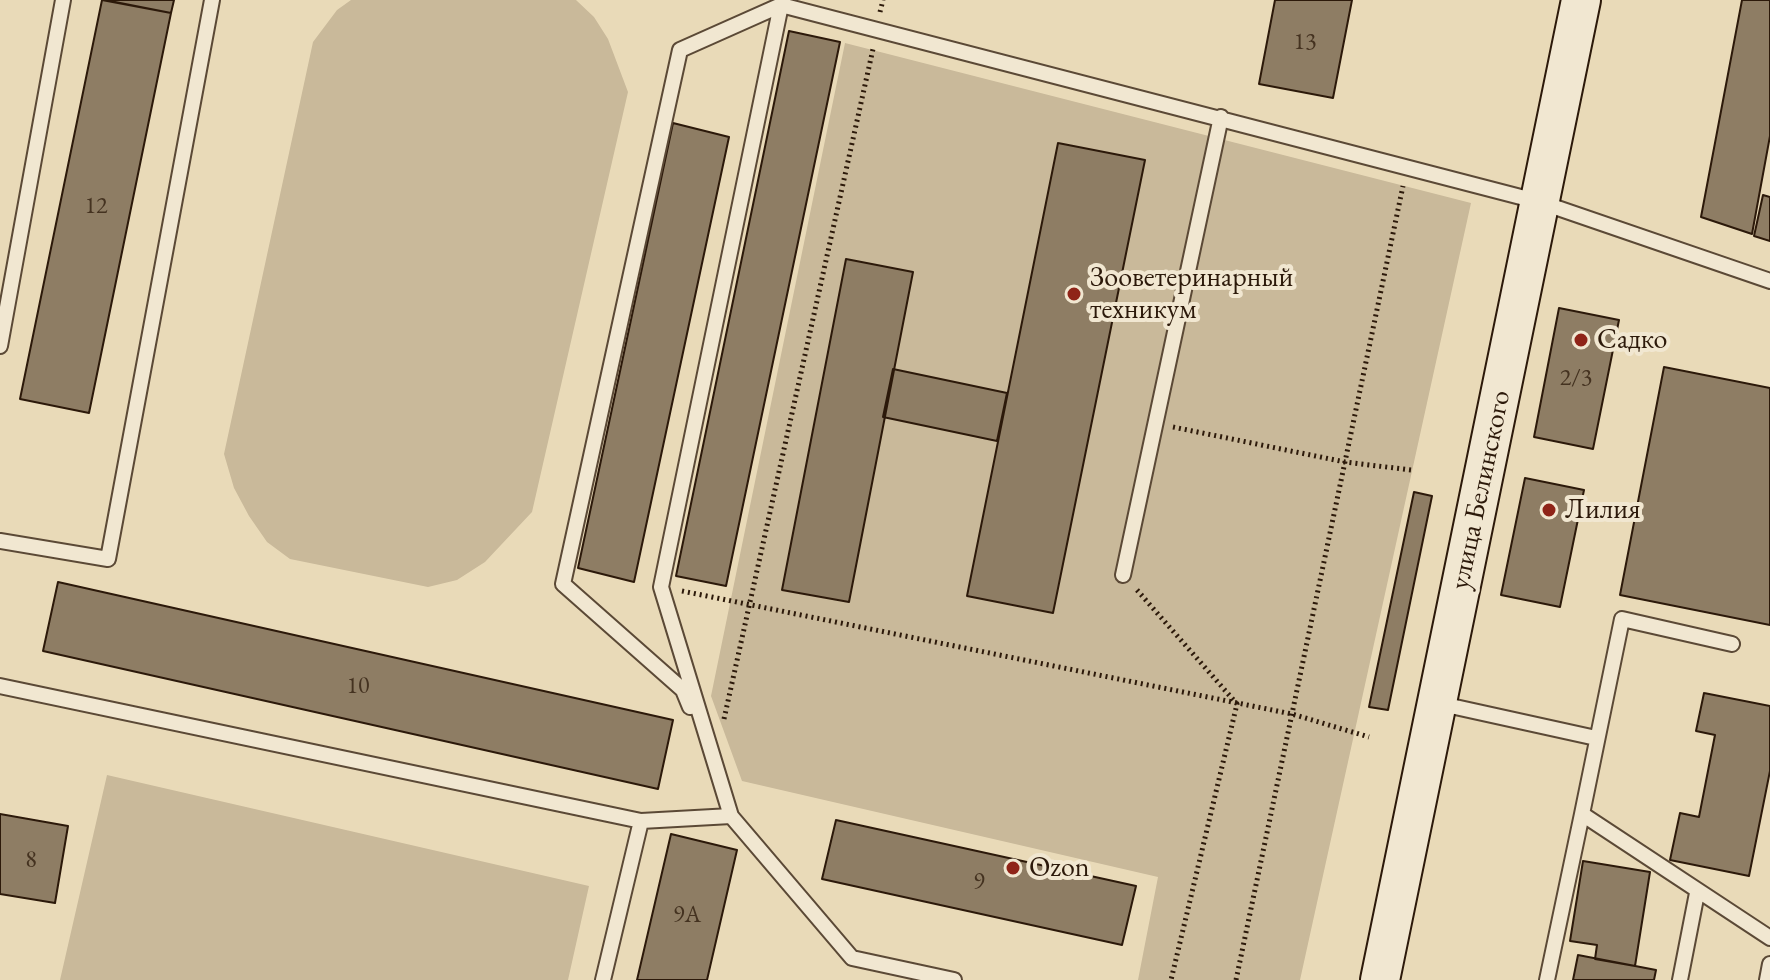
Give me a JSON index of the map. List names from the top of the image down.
{
  "streets": {
    "street": ["улица Белинского"]
  },
  "places": [
    "Зооветеринарный техникум",
    "Садко",
    "Лилия",
    "Ozon"
  ],
  "house_numbers": [
    "13",
    "12",
    "2/3",
    "10",
    "8",
    "9",
    "9А"
  ]
}
